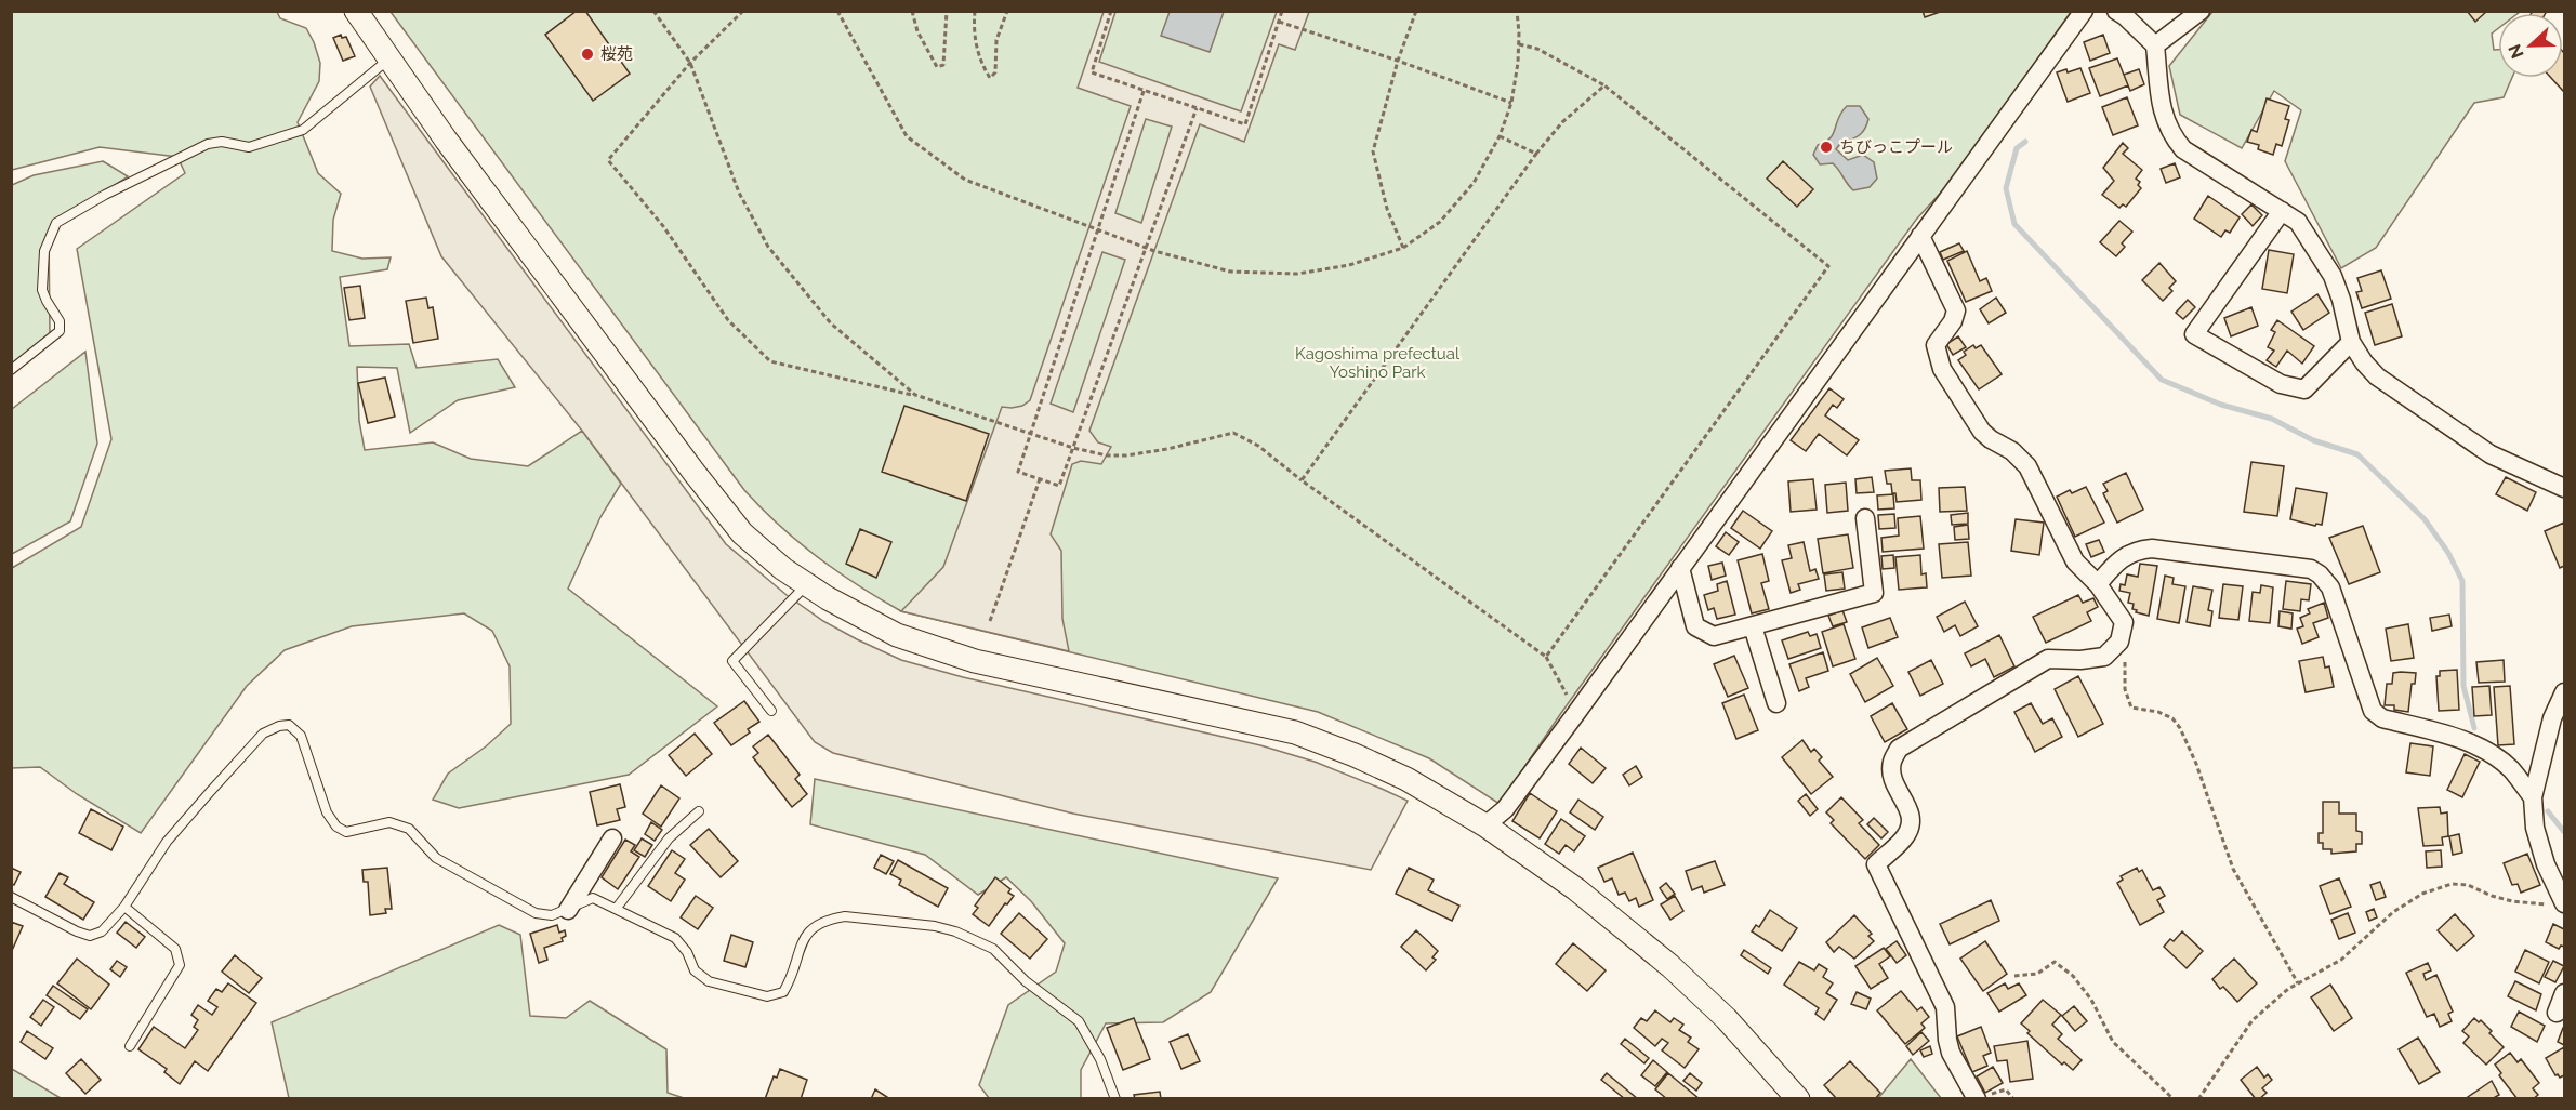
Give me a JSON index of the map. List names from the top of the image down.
{
  "parks": ["Kagoshima prefectual Yoshino Park"],
  "places": ["桜苑", "ちびっこプール"],
  "north": "left"
}
